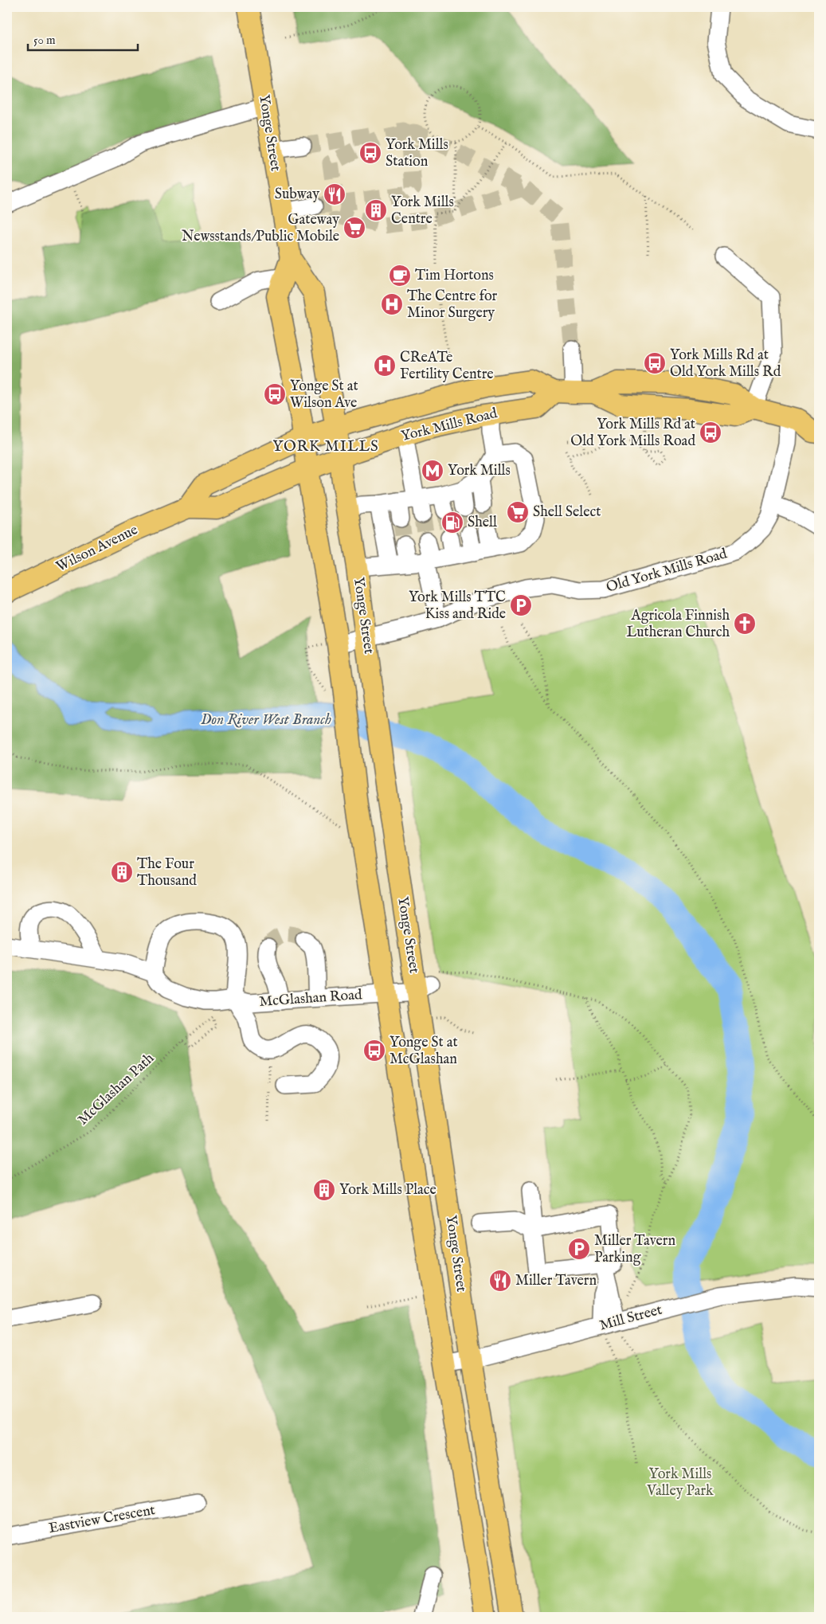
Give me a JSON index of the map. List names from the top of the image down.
{
  "streets": {
    "main road": ["Yonge Street", "York Mills Road", "Wilson Avenue"],
    "street": [
      "Old York Mills Road",
      "McGlashan Road",
      "Mill Street",
      "Eastview Crescent"
    ],
    "path": ["McGlashan Path"]
  },
  "crossings": [
    ["Yonge Street", "York Mills Road"],
    ["Yonge Street", "Wilson Avenue"],
    ["Yonge Street", "Old York Mills Road"],
    ["Yonge Street", "McGlashan Road"],
    ["Yonge Street", "Mill Street"],
    ["York Mills Road", "Wilson Avenue"]
  ],
  "districts": ["YORK MILLS"],
  "water": ["Don River West Branch"],
  "parks": ["York Mills Valley Park"],
  "places": {
    "bus stop": [
      "York Mills Station",
      "York Mills Rd at Old York Mills Rd",
      "Yonge St at Wilson Ave",
      "York Mills Rd at Old York Mills Road",
      "Yonge St at McGlashan"
    ],
    "restaurant": ["Subway", "Miller Tavern"],
    "building": ["York Mills Centre", "The Four Thousand", "York Mills Place"],
    "supermarket": ["Gateway Newsstands/Public Mobile", "Shell Select"],
    "cafe": ["Tim Hortons"],
    "hospital": ["The Centre for Minor Surgery", "CReATe Fertility Centre"],
    "metro station": ["York Mills"],
    "fuel station": ["Shell"],
    "parking": ["York Mills TTC Kiss and Ride", "Miller Tavern Parking"],
    "church": ["Agricola Finnish Lutheran Church"]
  },
  "scale_bar": "50 m"
}
